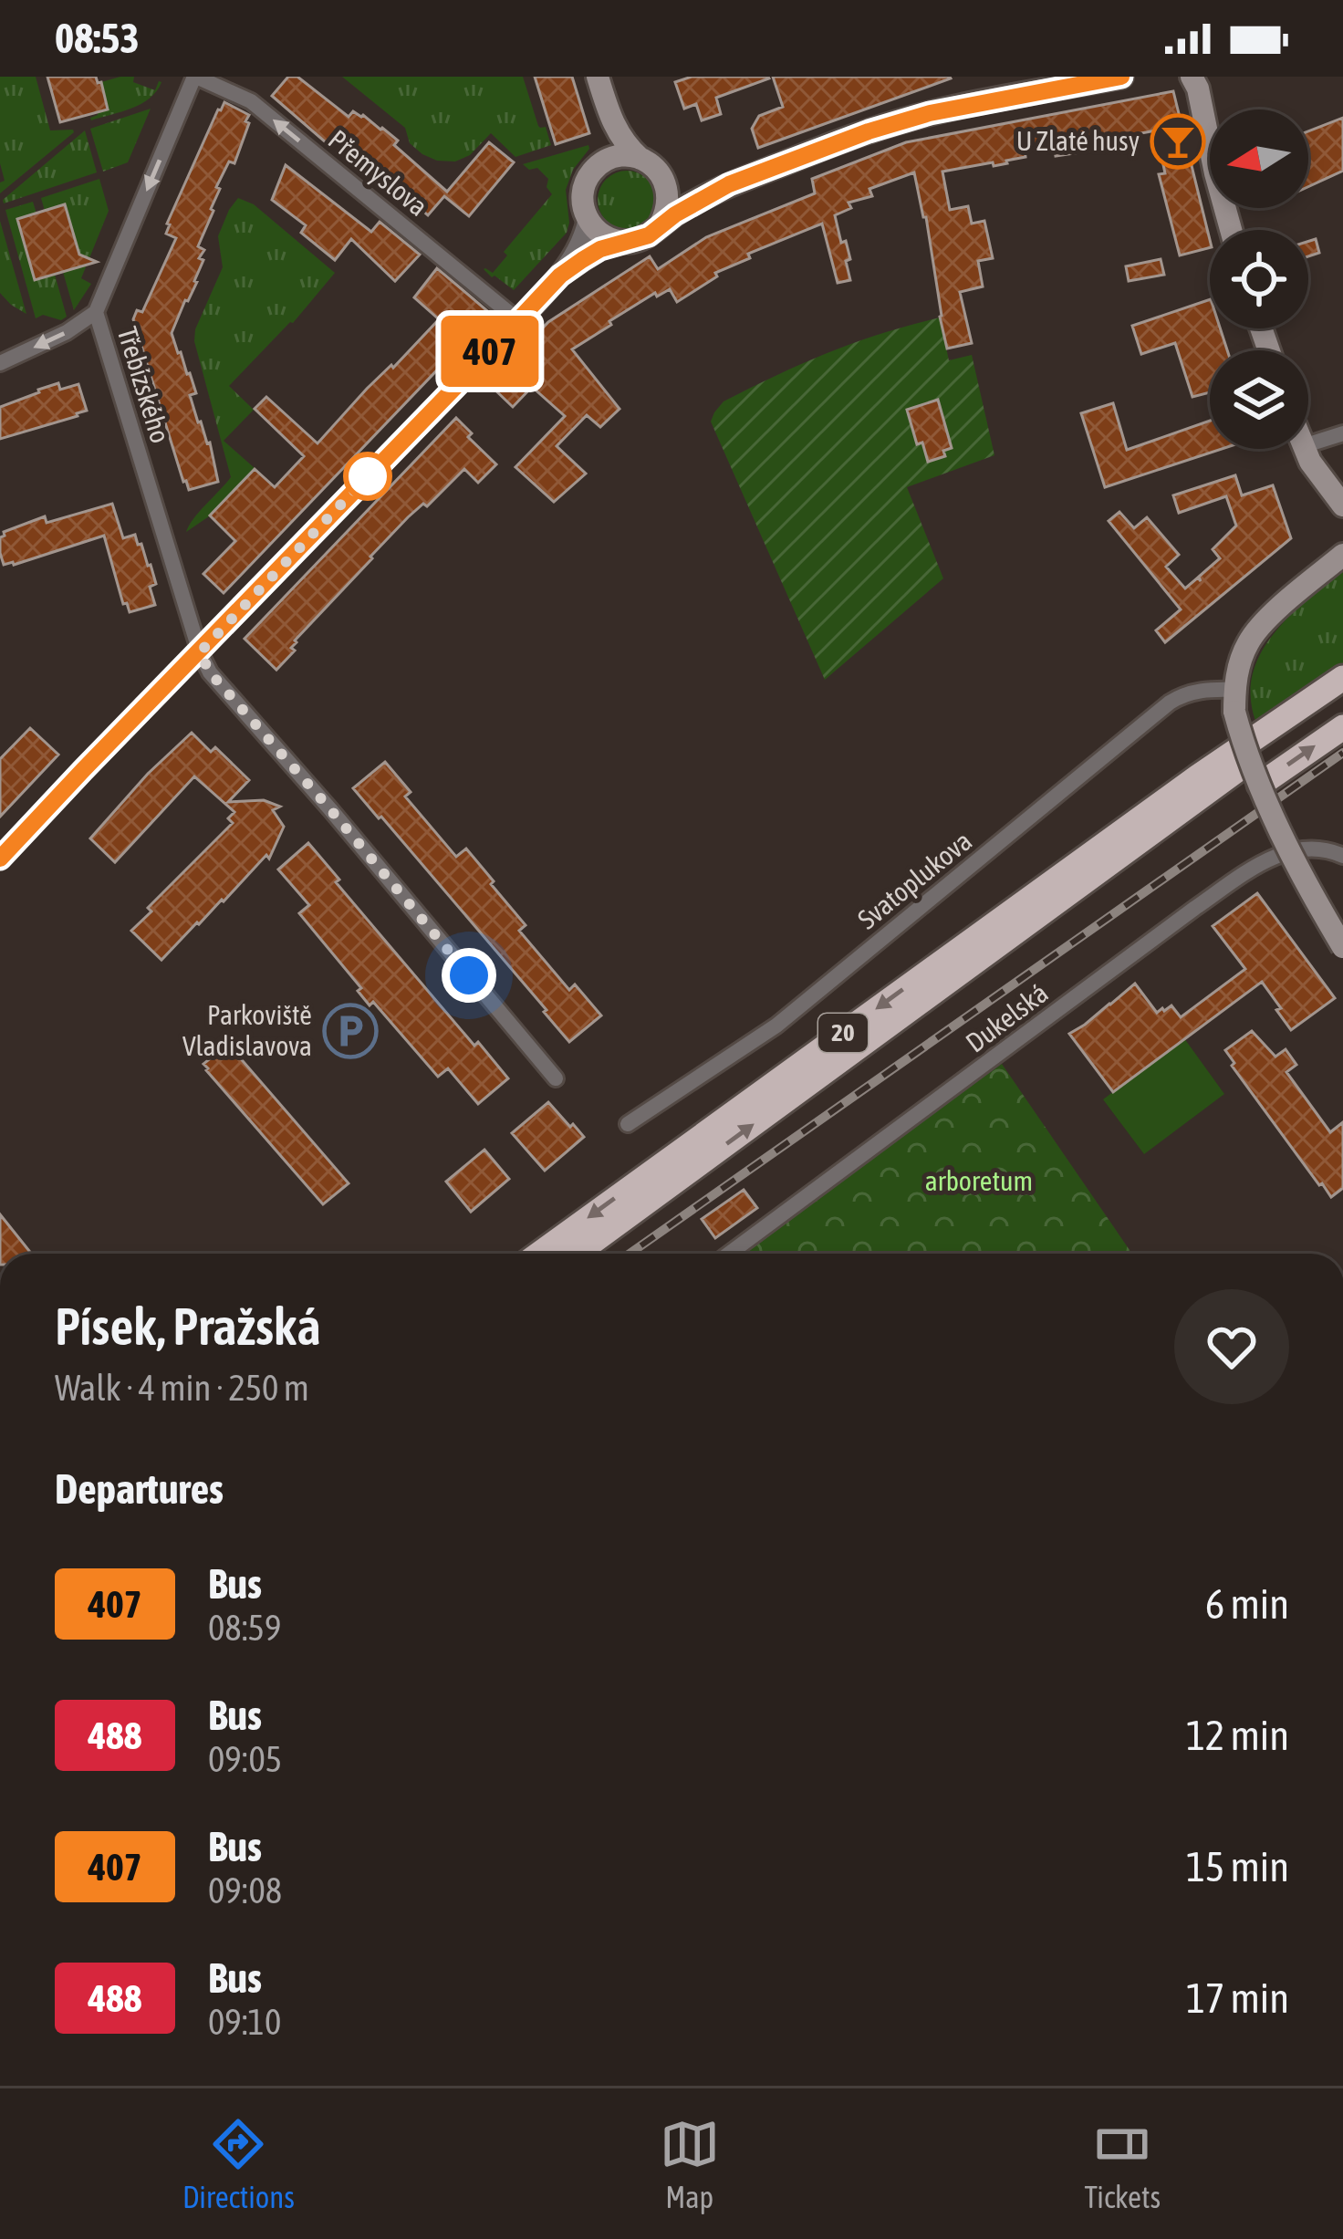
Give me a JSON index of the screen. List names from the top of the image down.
{
  "streets": {
    "highway": ["20"],
    "street": [
      "Přemyslova",
      "Třebízského",
      "Svatoplukova",
      "Dukelská"
    ]
  },
  "crossings": [
    ["Přemyslova", "Třebízského"]
  ],
  "one_way": ["Přemyslova"],
  "parks": ["arboretum"],
  "places": {
    "bar": ["U Zlaté husy"],
    "parking": ["Parkoviště Vladislavova"]
  },
  "lines": ["bus line 407"],
  "north": "left",
  "page": {
    "status": "08:53",
    "on_map": "407",
    "heading": [
      ["Písek, Pražská", "Walk · 4 min · 250 m"],
      "Departures"
    ],
    "list": [
      {
        "mark": "407",
        "name": "Bus",
        "note": "08:59",
        "value": "6 min"
      },
      {
        "mark": "488",
        "name": "Bus",
        "note": "09:05",
        "value": "12 min"
      },
      {
        "mark": "407",
        "name": "Bus",
        "note": "09:08",
        "value": "15 min"
      },
      {
        "mark": "488",
        "name": "Bus",
        "note": "09:10",
        "value": "17 min"
      }
    ],
    "tabs": ["Directions", "Map", "Tickets"]
  }
}
